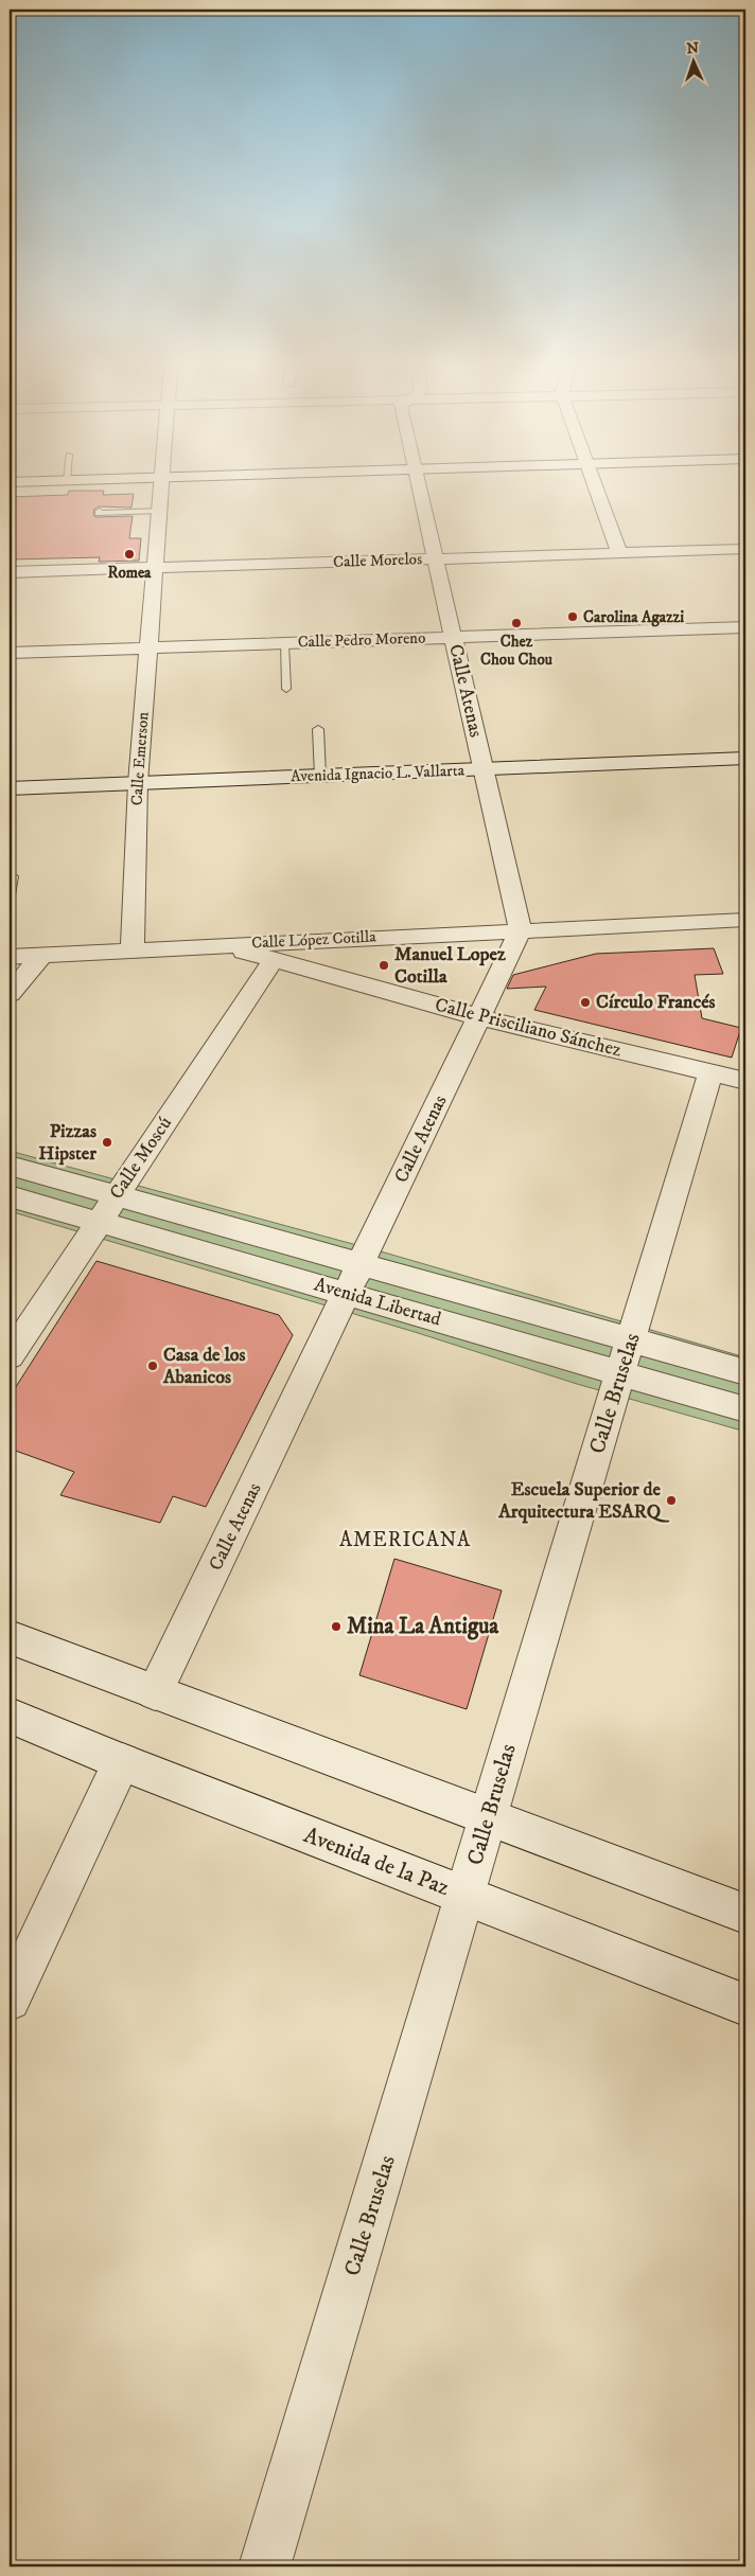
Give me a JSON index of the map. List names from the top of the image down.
{
  "streets": {
    "street": [
      "Calle Morelos",
      "Calle Pedro Moreno",
      "Calle Atenas",
      "Calle Emerson",
      "Avenida Ignacio L. Vallarta",
      "Calle López Cotilla",
      "Calle Prisciliano Sánchez",
      "Calle Moscú",
      "Avenida Libertad",
      "Calle Bruselas",
      "Avenida de la Paz"
    ]
  },
  "crossings": [
    ["Calle Morelos", "Calle Atenas"],
    ["Calle Morelos", "Calle Emerson"],
    ["Calle Pedro Moreno", "Calle Atenas"],
    ["Calle Pedro Moreno", "Calle Emerson"],
    ["Calle Atenas", "Avenida Ignacio L. Vallarta"],
    ["Calle Atenas", "Calle López Cotilla"],
    ["Calle Atenas", "Calle Prisciliano Sánchez"],
    ["Calle Atenas", "Avenida Libertad"],
    ["Calle Emerson", "Avenida Ignacio L. Vallarta"],
    ["Calle Emerson", "Calle López Cotilla"],
    ["Calle López Cotilla", "Calle Prisciliano Sánchez"],
    ["Calle Prisciliano Sánchez", "Calle Moscú"],
    ["Calle Prisciliano Sánchez", "Calle Bruselas"],
    ["Calle Moscú", "Avenida Libertad"],
    ["Avenida Libertad", "Calle Bruselas"],
    ["Calle Bruselas", "Avenida de la Paz"]
  ],
  "districts": ["AMERICANA"],
  "places": [
    "Romea",
    "Carolina Agazzi",
    "Chez Chou Chou",
    "Manuel Lopez Cotilla",
    "Círculo Francés",
    "Pizzas Hipster",
    "Casa de los Abanicos",
    "Escuela Superior de Arquitectura ESARQ",
    "Mina La Antigua"
  ],
  "north": "top"
}
